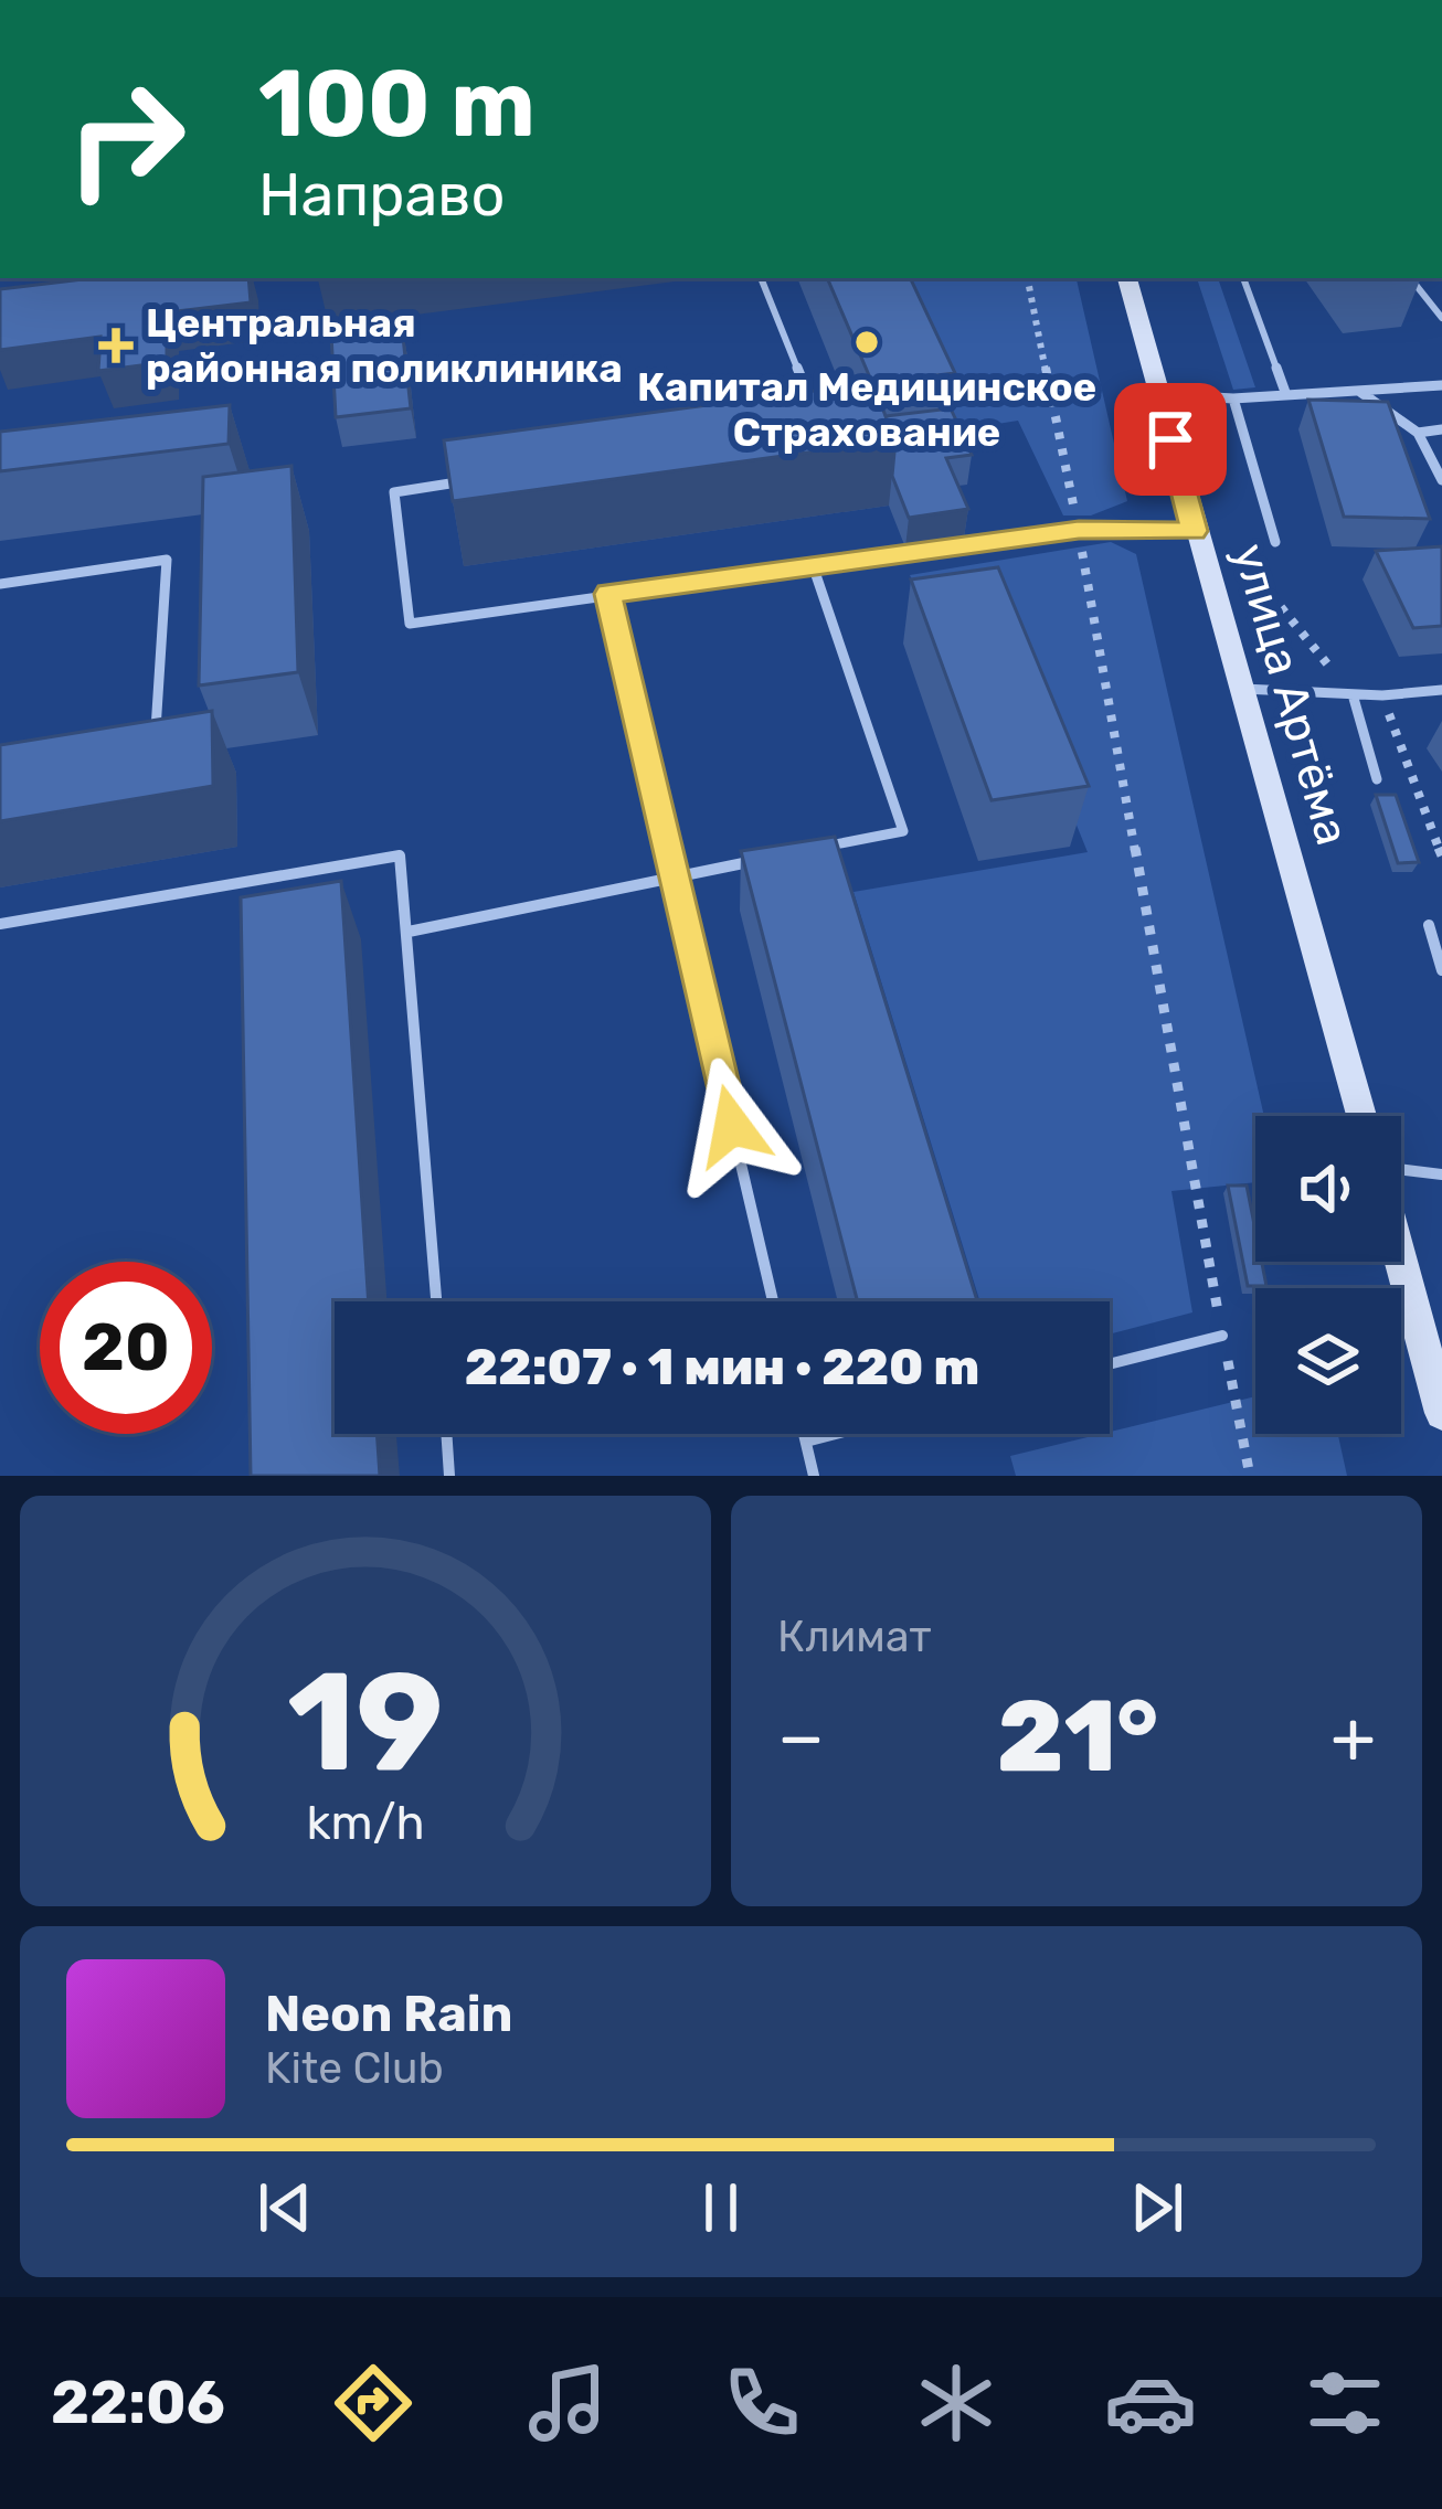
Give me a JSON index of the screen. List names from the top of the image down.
{
  "streets": {
    "main road": ["улица Артёма"]
  },
  "places": {
    "other": ["Капитал Медицинское Страхование"],
    "health": ["Центральная районная поликлиника"]
  },
  "page": {
    "turn": ["100 m", "Направо"],
    "limit": "20",
    "trip": "22:07 · 1 мин · 220 m",
    "tile": "Климат",
    "heat": ["−", "21°", "+"],
    "song": ["Neon Rain", "Kite Club"],
    "tabs": "22:06",
    "gauge": ["19", "km/h"]
  }
}
